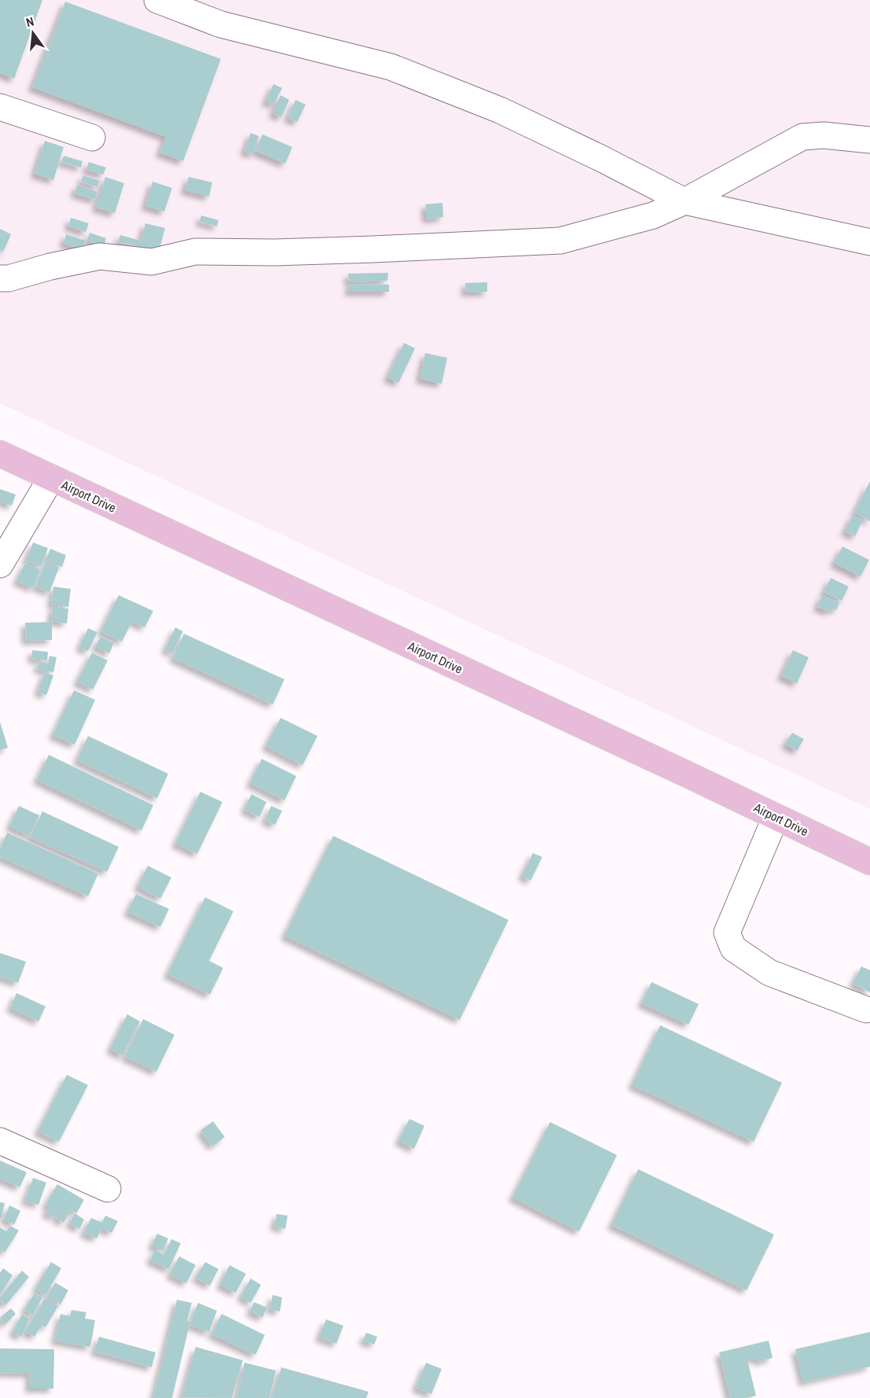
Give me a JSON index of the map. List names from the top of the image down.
{
  "streets": {
    "main road": ["Airport Drive"]
  },
  "north": "top"
}
